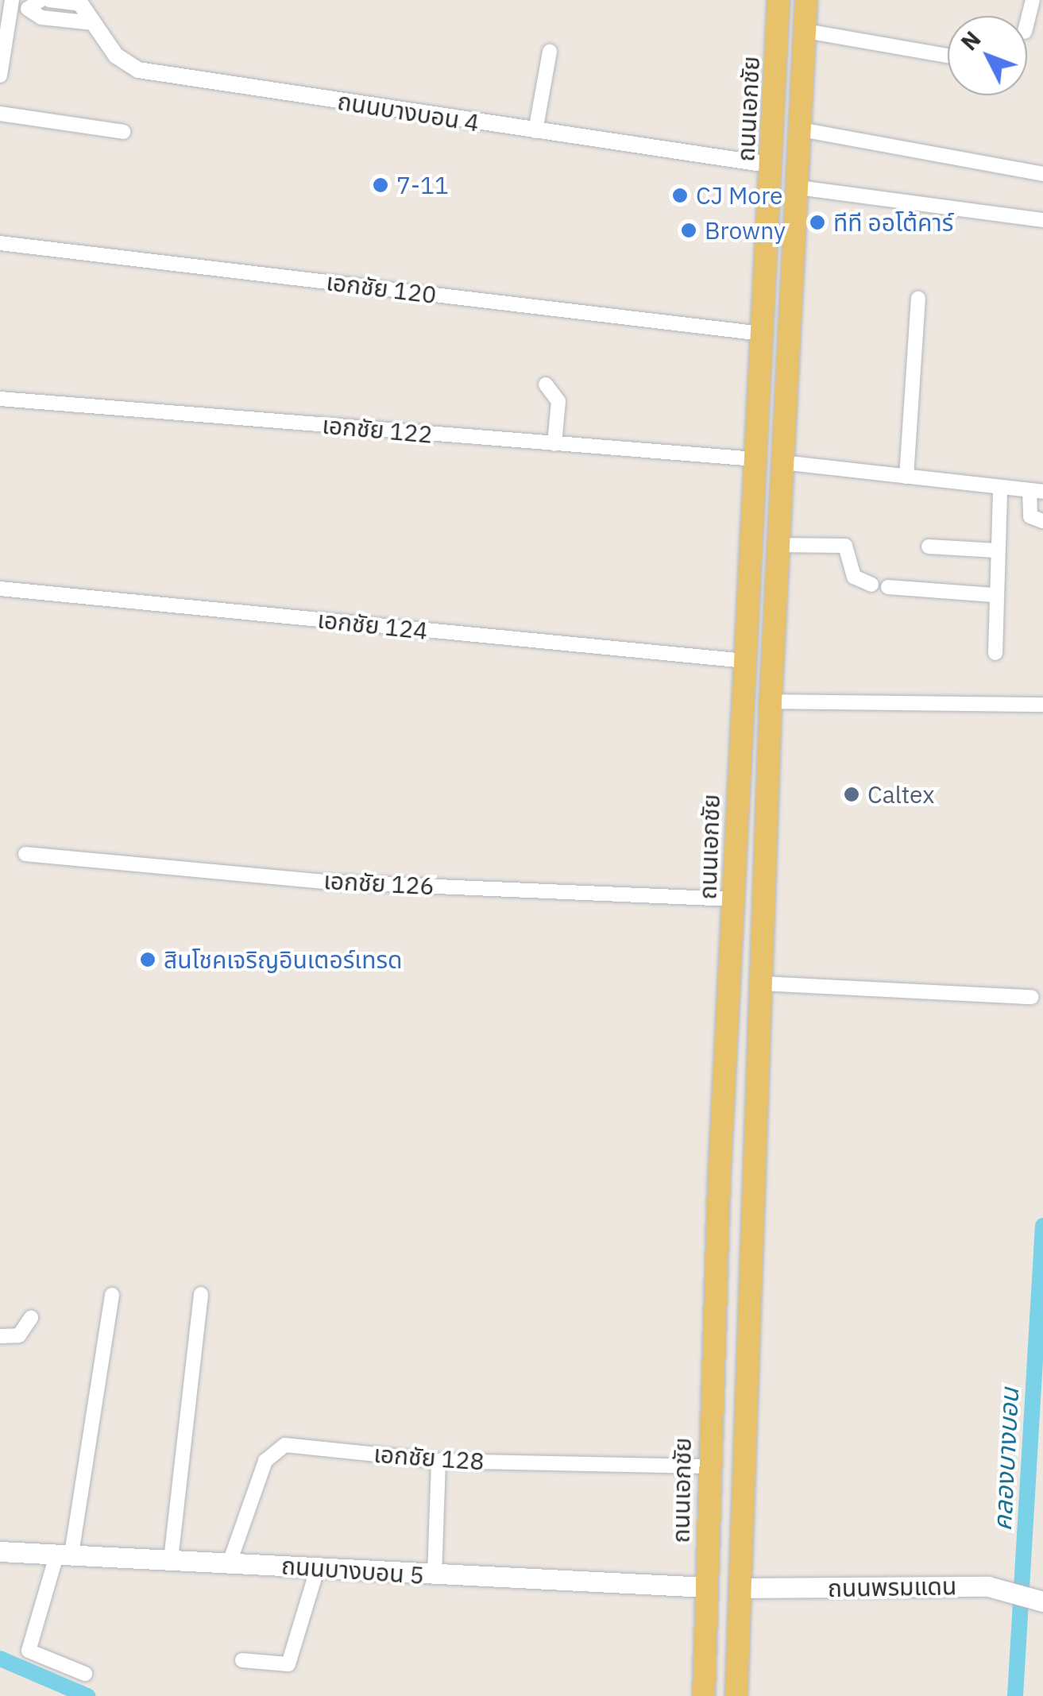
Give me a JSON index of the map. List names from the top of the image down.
{
  "streets": {
    "main road": ["ถนนเอกชัย", "ถนนบางบอน 5", "ถนนพรมแดน"],
    "street": [
      "ถนนบางบอน 4",
      "เอกชัย 120",
      "เอกชัย 122",
      "เอกชัย 124",
      "เอกชัย 126",
      "เอกชัย 128"
    ]
  },
  "crossings": [
    ["ถนนเอกชัย", "ถนนบางบอน 4"],
    ["ถนนเอกชัย", "เอกชัย 120"],
    ["ถนนเอกชัย", "เอกชัย 122"],
    ["ถนนเอกชัย", "เอกชัย 124"],
    ["ถนนเอกชัย", "เอกชัย 126"],
    ["ถนนเอกชัย", "เอกชัย 128"],
    ["ถนนเอกชัย", "ถนนบางบอน 5"],
    ["เอกชัย 128", "ถนนบางบอน 5"]
  ],
  "water": ["คลองบางบอน"],
  "places": [
    "7-11",
    "CJ More",
    "ทีที ออโต้คาร์",
    "Browny",
    "Caltex",
    "สินโชคเจริญอินเตอร์เทรด"
  ],
  "north": "top left"
}
